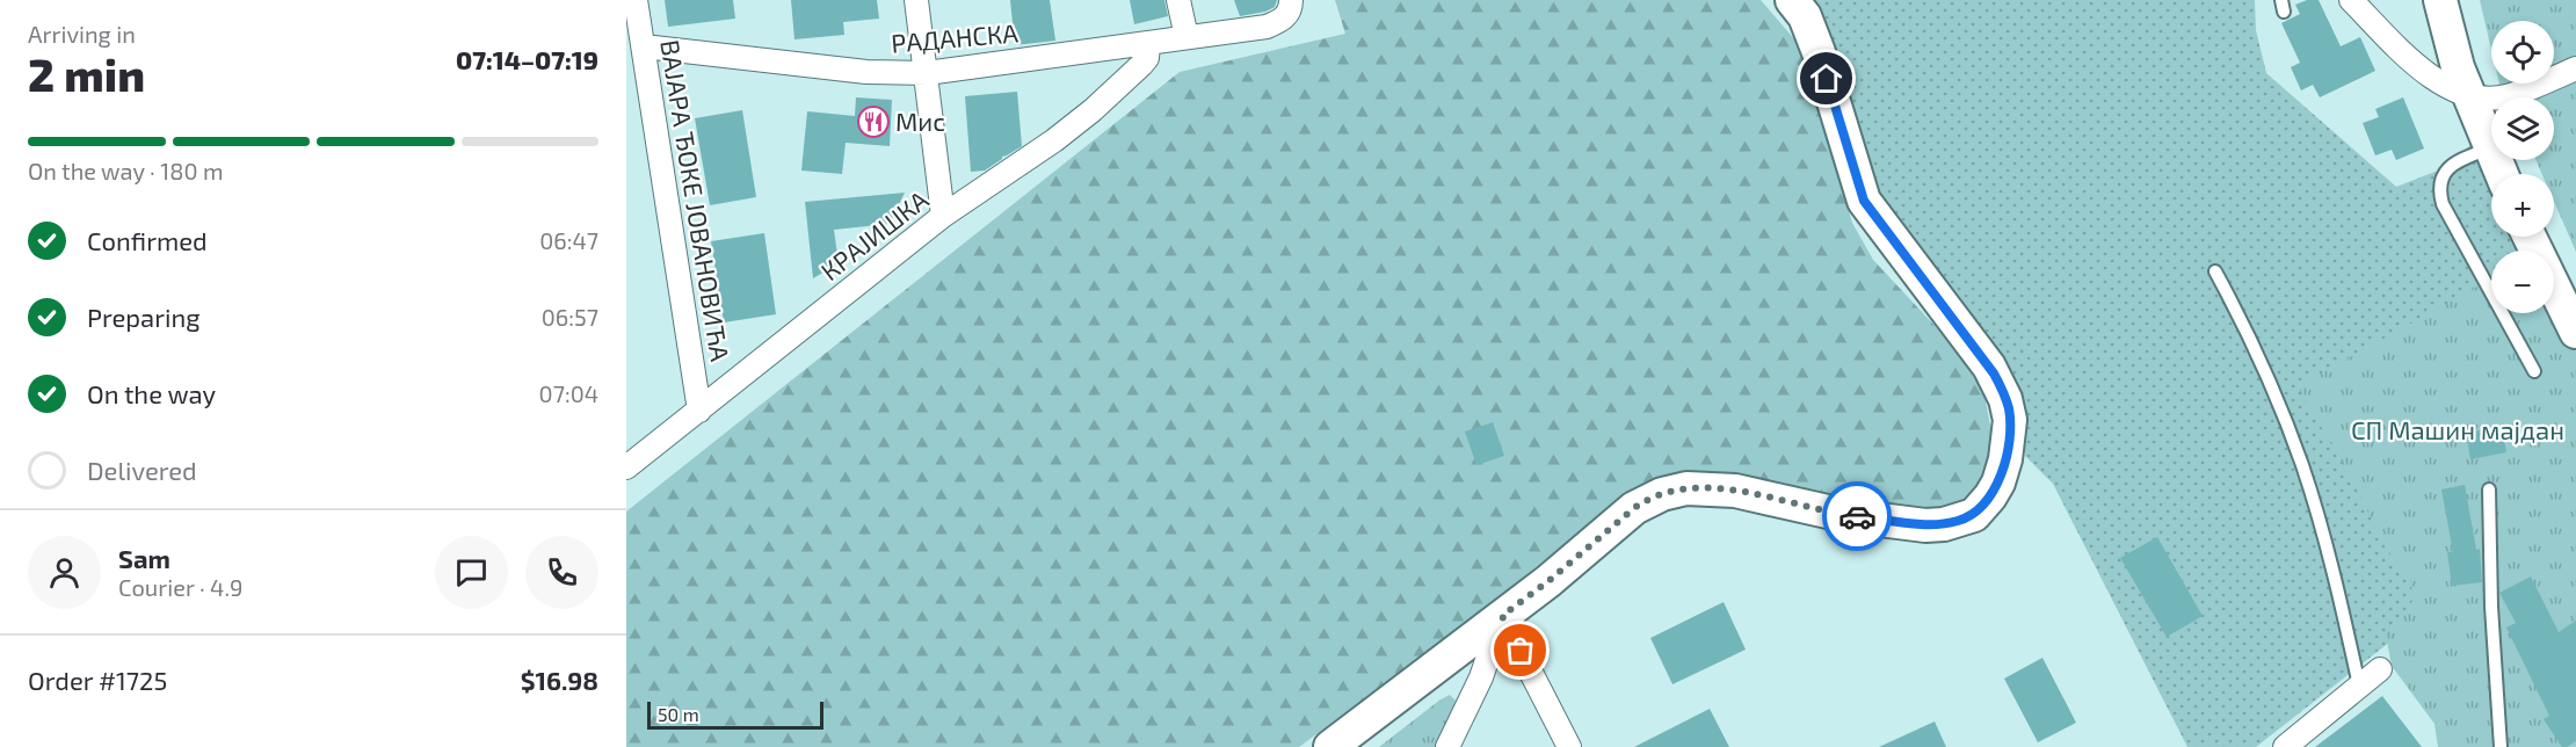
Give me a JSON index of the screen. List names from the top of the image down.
{
  "streets": {
    "street": ["РАДАНСКА", "ВАЈАРА ЂОКЕ ЈОВАНОВИЋА", "КРАЈИШКА"]
  },
  "crossings": [
    ["РАДАНСКА", "ВАЈАРА ЂОКЕ ЈОВАНОВИЋА"],
    ["РАДАНСКА", "КРАЈИШКА"],
    ["ВАЈАРА ЂОКЕ ЈОВАНОВИЋА", "КРАЈИШКА"]
  ],
  "parks": ["СП Машин мајдан"],
  "places": {
    "restaurant": ["Мис"]
  },
  "scale_bar": "50 m",
  "page": {
    "heading": ["2 min", "Arriving in", "07:14–07:19"],
    "panel": [
      "Sam",
      "Courier · 4.9",
      "Order #1725",
      "$16.98"
    ],
    "map_buttons": ["+", "−"],
    "bar": "On the way · 180 m",
    "list": [
      ["Confirmed", "06:47"],
      ["Preparing", "06:57"],
      ["On the way", "07:04"],
      "Delivered"
    ],
    "scale": "50 m"
  }
}
